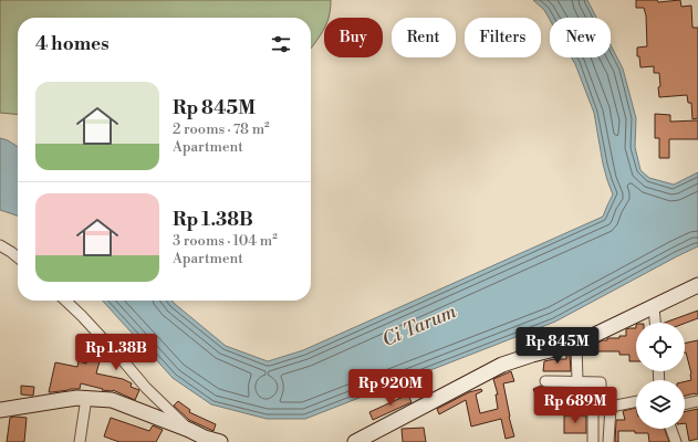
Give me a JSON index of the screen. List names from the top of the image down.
{
  "water": ["Ci Tarum"],
  "page": {
    "chip": [
      "Buy",
      "Rent",
      "Filters",
      "New"
    ],
    "heading": "4 homes",
    "list": [
      {
        "name": "Rp 845M",
        "note": "2 rooms · 78 m² · Apartment"
      },
      {
        "name": "Rp 1.38B",
        "note": "3 rooms · 104 m² · Apartment"
      }
    ],
    "price": [
      "Rp 845M",
      "Rp 1.38B",
      "Rp 920M",
      "Rp 689M"
    ]
  }
}
